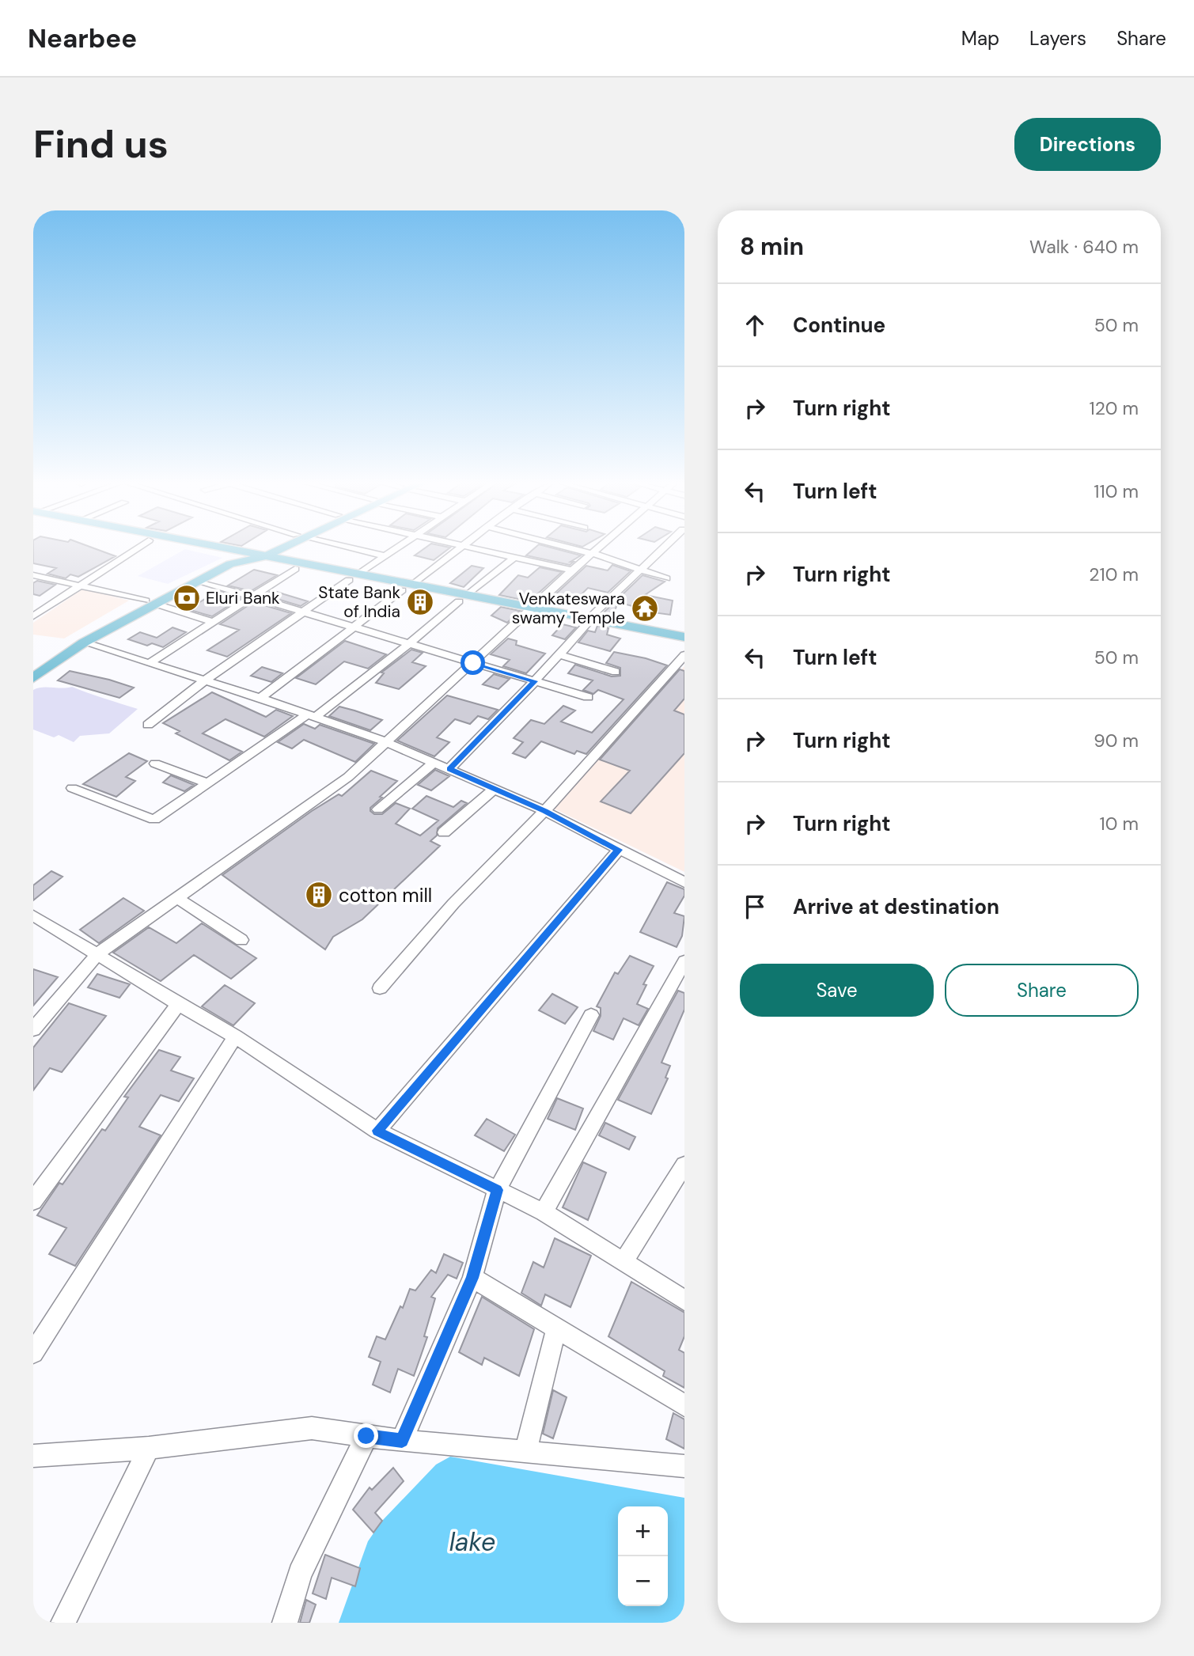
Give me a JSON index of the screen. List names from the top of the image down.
{
  "water": ["lake"],
  "places": {
    "bank": ["Eluri Bank"],
    "building": ["State Bank of India", "cotton mill"],
    "temple": ["Venkateswara swamy Temple"]
  },
  "page": {
    "header": "Nearbee",
    "nav": ["Map", "Layers", "Share"],
    "buttons": [
      "Directions",
      ["Save", "Share"]
    ],
    "title": "Find us",
    "heading": ["8 min", "Walk · 640 m"],
    "list": [
      ["Continue", "50 m"],
      ["Turn right", "120 m"],
      ["Turn left", "110 m"],
      ["Turn right", "210 m"],
      ["Turn left", "50 m"],
      ["Turn right", "90 m"],
      ["Turn right", "10 m"],
      "Arrive at destination"
    ],
    "map_buttons": ["+", "−"]
  }
}
